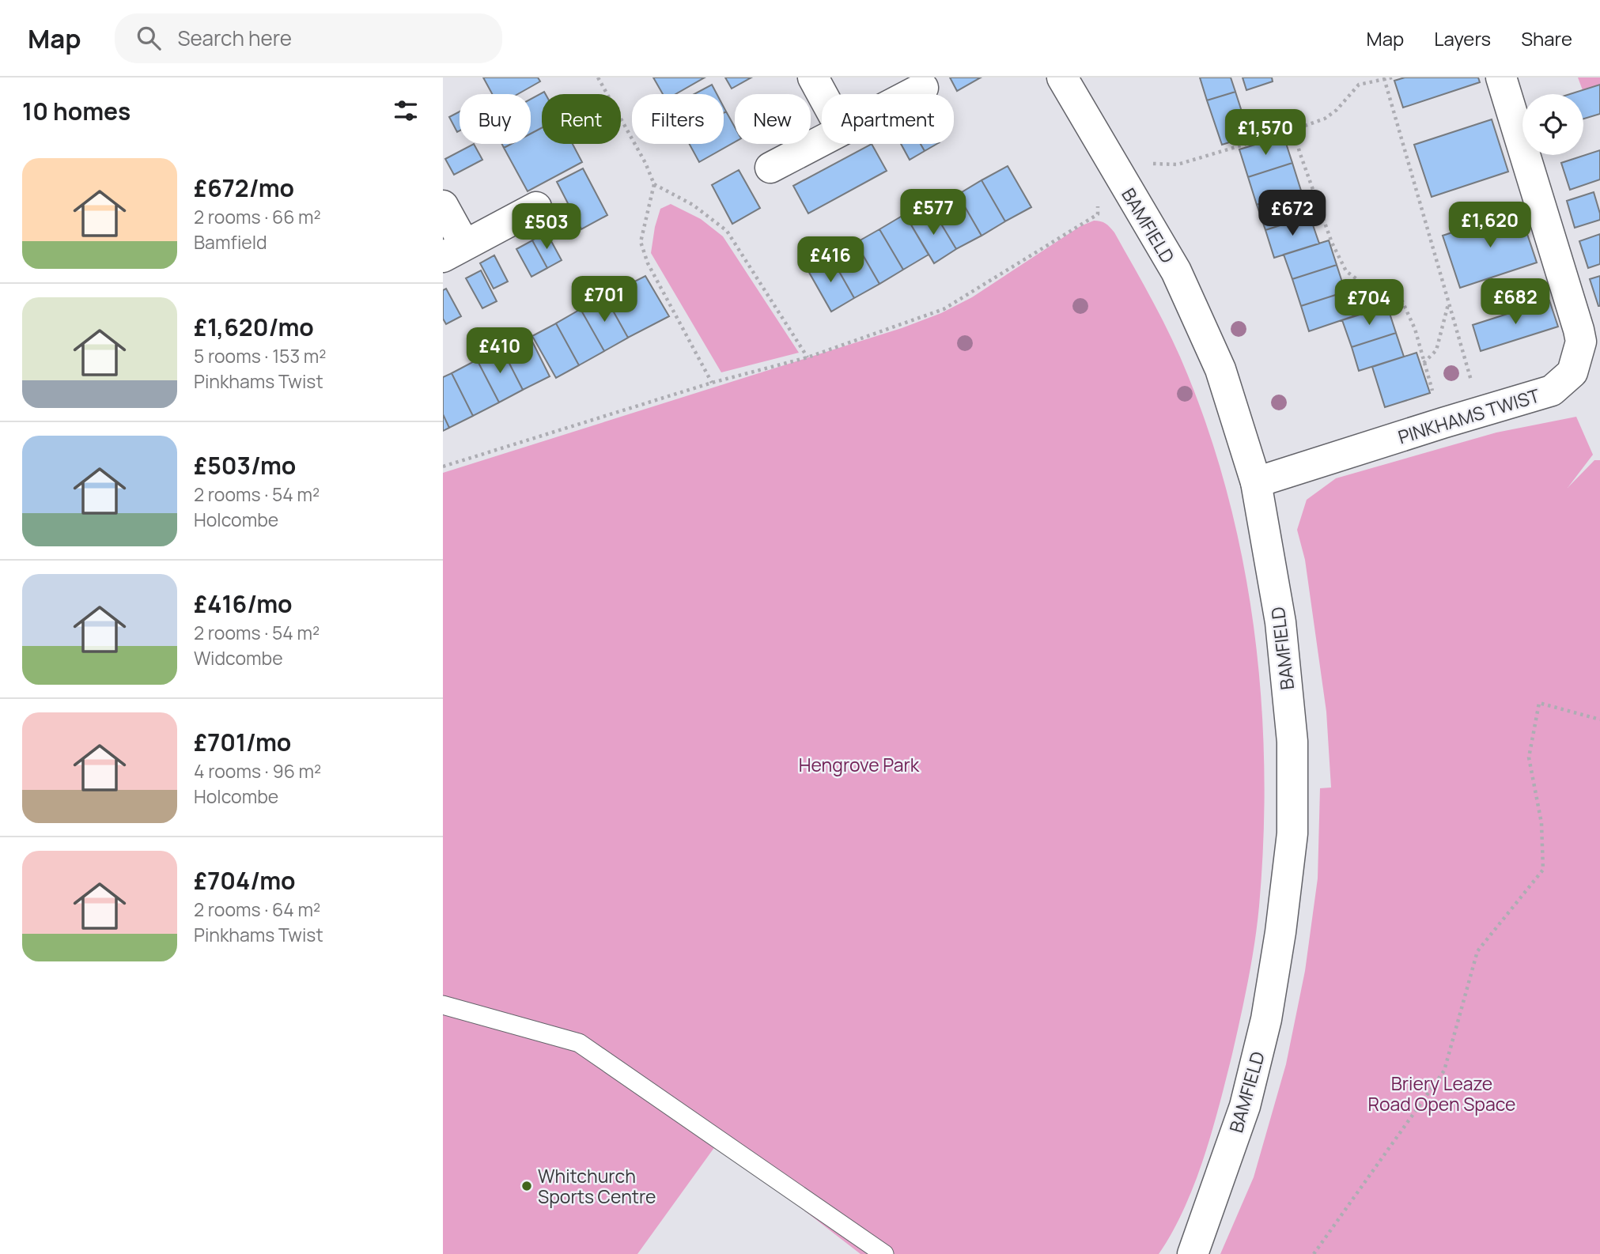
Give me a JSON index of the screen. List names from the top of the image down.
{
  "streets": {
    "street": ["BAMFIELD", "PINKHAMS TWIST"]
  },
  "crossings": [
    ["BAMFIELD", "PINKHAMS TWIST"]
  ],
  "parks": ["Hengrove Park", "Briery Leaze Road Open Space"],
  "places": ["Whitchurch Sports Centre"],
  "page": {
    "header": "Map",
    "search": "Search here",
    "nav": ["Map", "Layers", "Share"],
    "heading": "10 homes",
    "chip": [
      "Buy",
      "Rent",
      "Filters",
      "New",
      "Apartment"
    ],
    "price": [
      "£1,570",
      "£577",
      "£672",
      "£1,620",
      "£503",
      "£416",
      "£701",
      "£682",
      "£704",
      "£410"
    ],
    "list": [
      {
        "name": "£672/mo",
        "note": "2 rooms · 66 m² · Bamfield"
      },
      {
        "name": "£1,620/mo",
        "note": "5 rooms · 153 m² · Pinkhams Twist"
      },
      {
        "name": "£503/mo",
        "note": "2 rooms · 54 m² · Holcombe"
      },
      {
        "name": "£416/mo",
        "note": "2 rooms · 54 m² · Widcombe"
      },
      {
        "name": "£701/mo",
        "note": "4 rooms · 96 m² · Holcombe"
      },
      {
        "name": "£704/mo",
        "note": "2 rooms · 64 m² · Pinkhams Twist"
      }
    ]
  }
}
